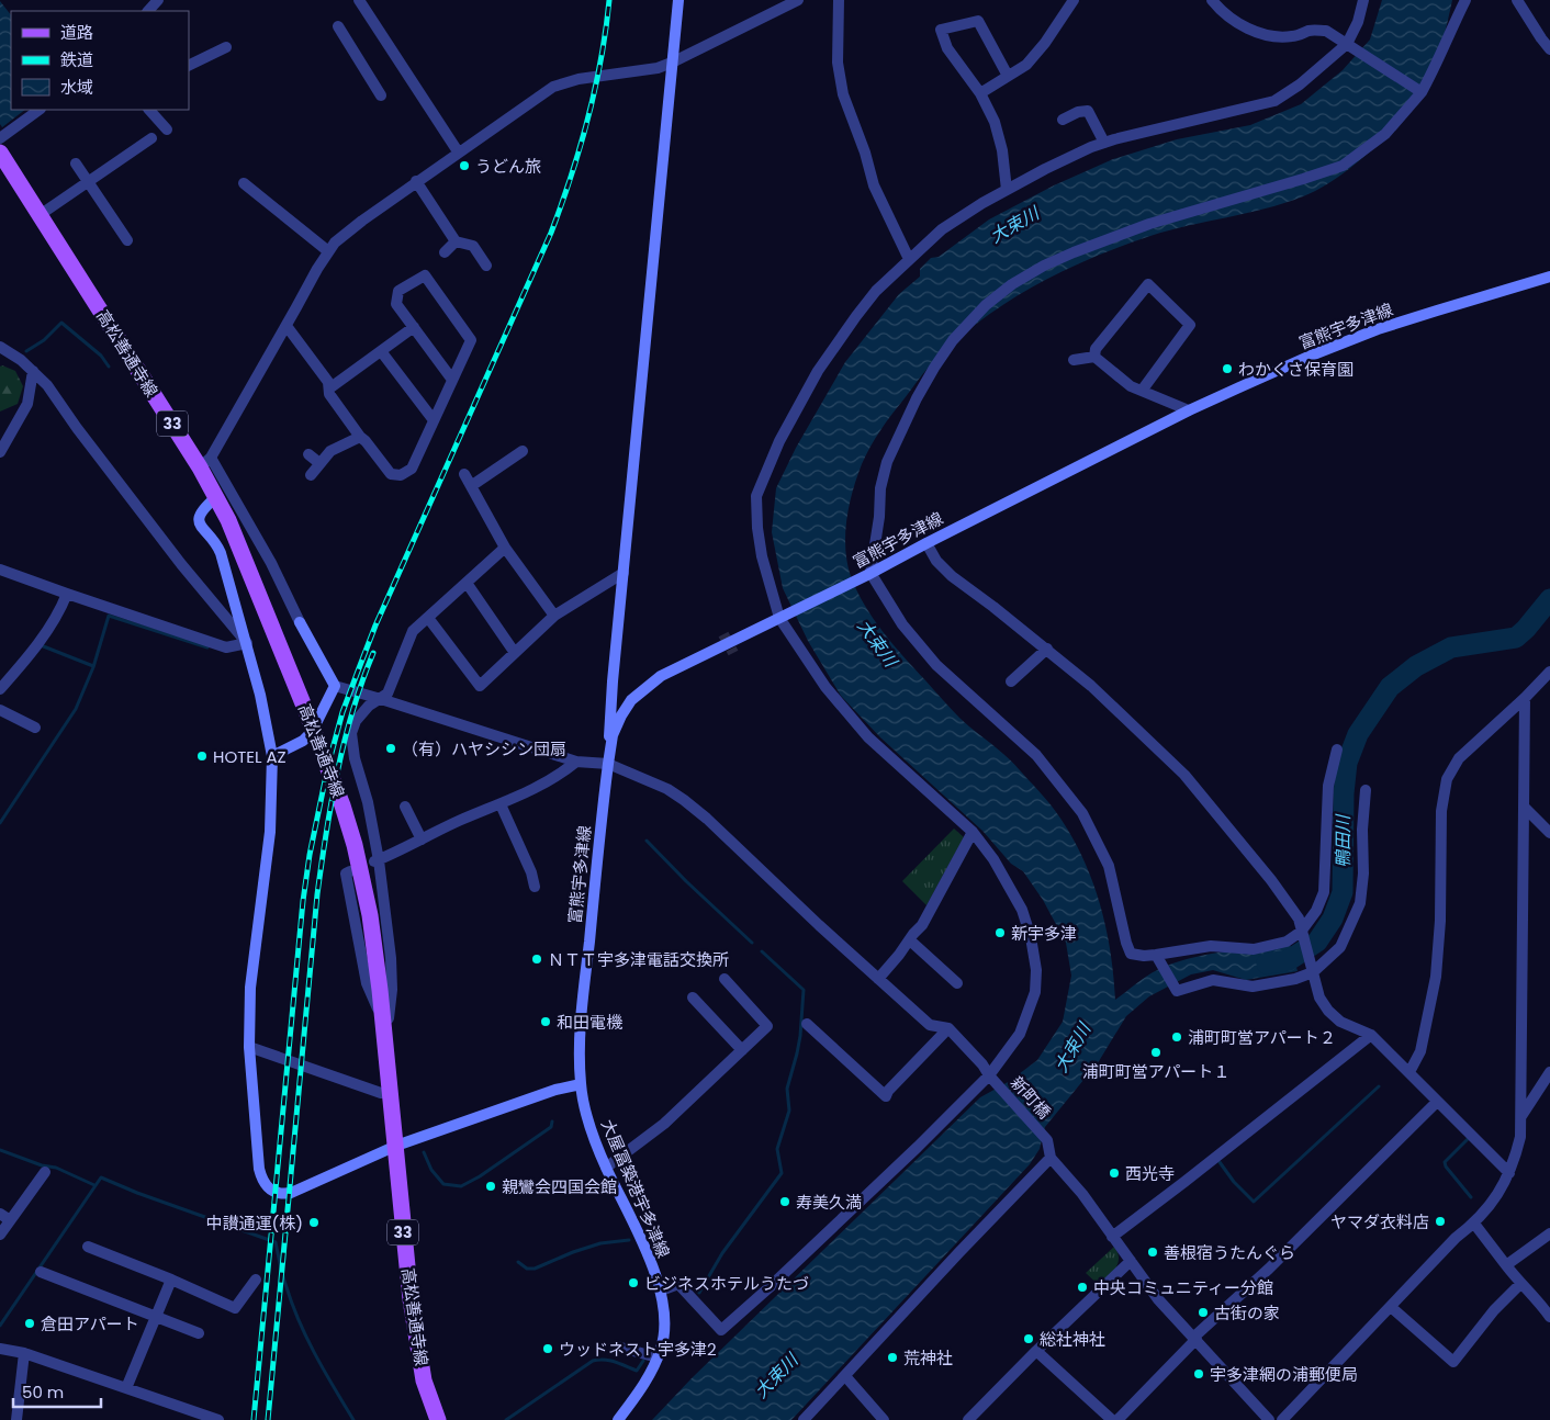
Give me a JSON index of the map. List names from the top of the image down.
{
  "streets": {
    "main road": [
      "富熊宇多津線",
      "高松善通寺線",
      "33",
      "大屋冨築港宇多津線"
    ],
    "street": ["新町橋"]
  },
  "crossings": [
    ["富熊宇多津線", "大屋冨築港宇多津線"]
  ],
  "water": ["大束川", "鴨田川"],
  "places": [
    "うどん旅",
    "わかくさ保育園",
    "（有）ハヤシシン団扇",
    "HOTEL AZ",
    "新宇多津",
    "ＮＴＴ宇多津電話交換所",
    "和田電機",
    "浦町町営アパート２",
    "浦町町営アパート１",
    "西光寺",
    "親鸞会四国会館",
    "寿美久満",
    "ヤマダ衣料店",
    "中讃通運(株)",
    "善根宿うたんぐら",
    "ビジネスホテルうたづ",
    "中央コミュニティー分館",
    "古街の家",
    "倉田アパート",
    "総社神社",
    "ウッドネスト宇多津2",
    "荒神社",
    "宇多津網の浦郵便局"
  ],
  "legend": ["道路", "鉄道", "水域"],
  "scale_bar": "50 m"
}
